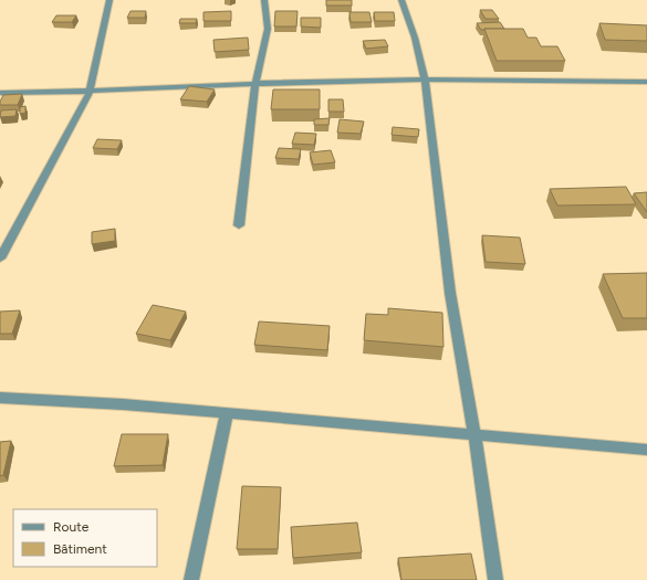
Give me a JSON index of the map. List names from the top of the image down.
{
  "legend": ["Route", "Bâtiment"]
}
